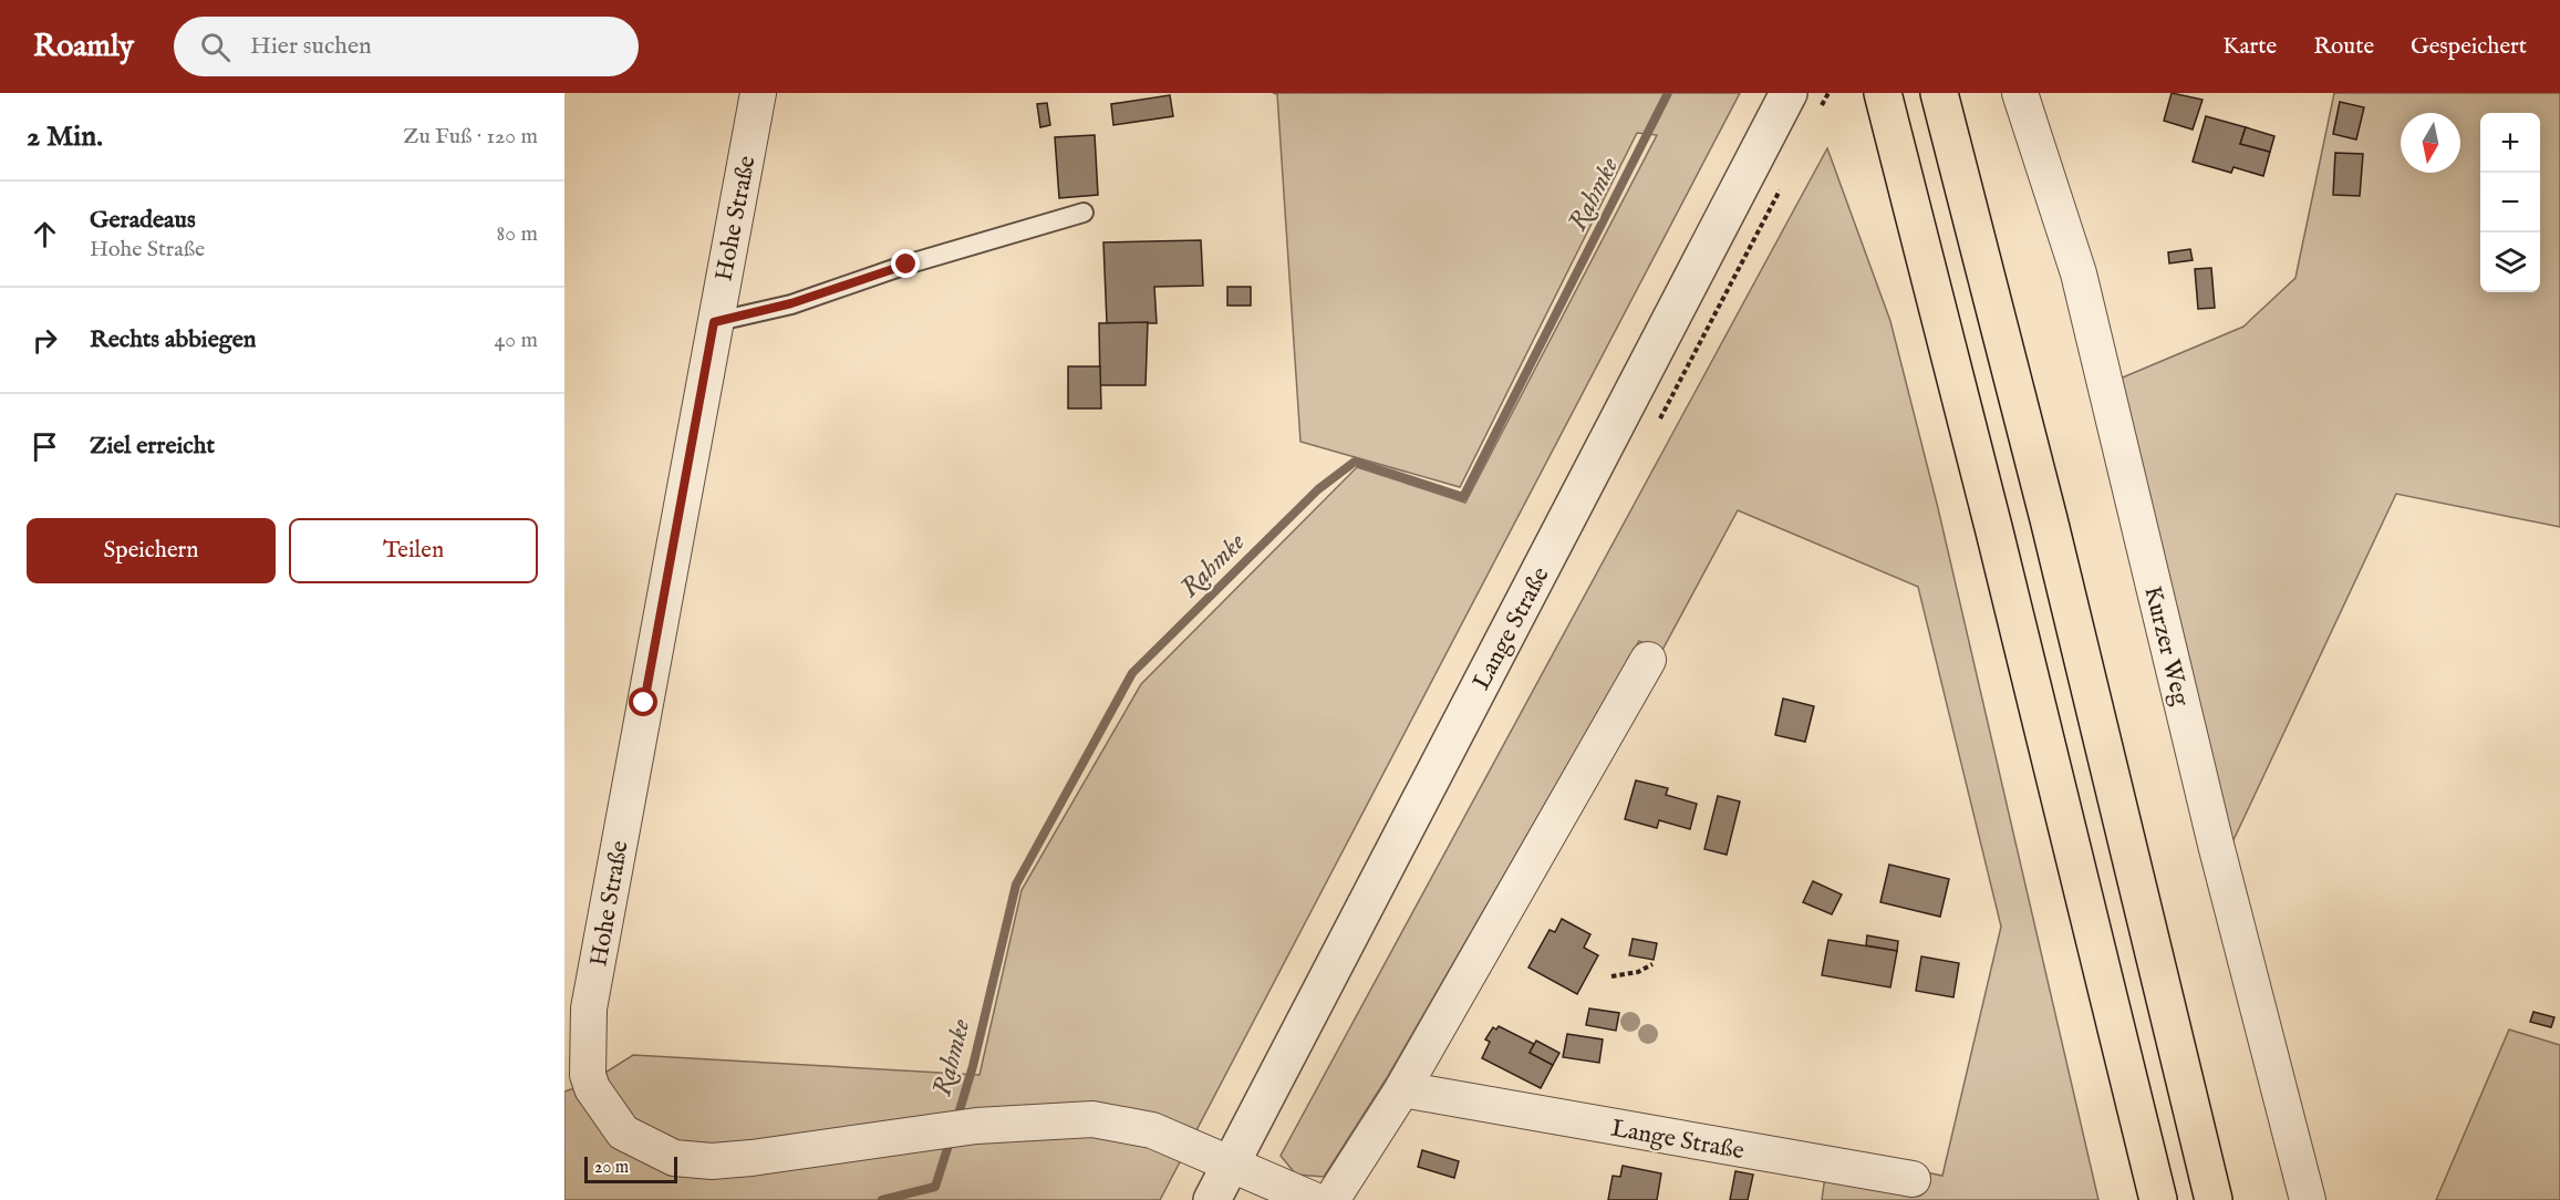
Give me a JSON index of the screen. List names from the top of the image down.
{
  "streets": {
    "street": ["Hohe Straße", "Lange Straße", "Kurzer Weg"]
  },
  "crossings": [
    ["Hohe Straße", "Lange Straße"]
  ],
  "water": ["Rahmke"],
  "scale_bar": "20 m",
  "north": "bottom",
  "page": {
    "header": "Roamly",
    "search": "Hier suchen",
    "nav": ["Karte", "Route", "Gespeichert"],
    "heading": ["2 Min.", "Zu Fuß · 120 m"],
    "map_buttons": ["+", "−"],
    "list": [
      ["Geradeaus", "Hohe Straße", "80 m"],
      ["Rechts abbiegen", "40 m"],
      "Ziel erreicht"
    ],
    "buttons": ["Speichern", "Teilen"],
    "scale": "20 m"
  }
}
